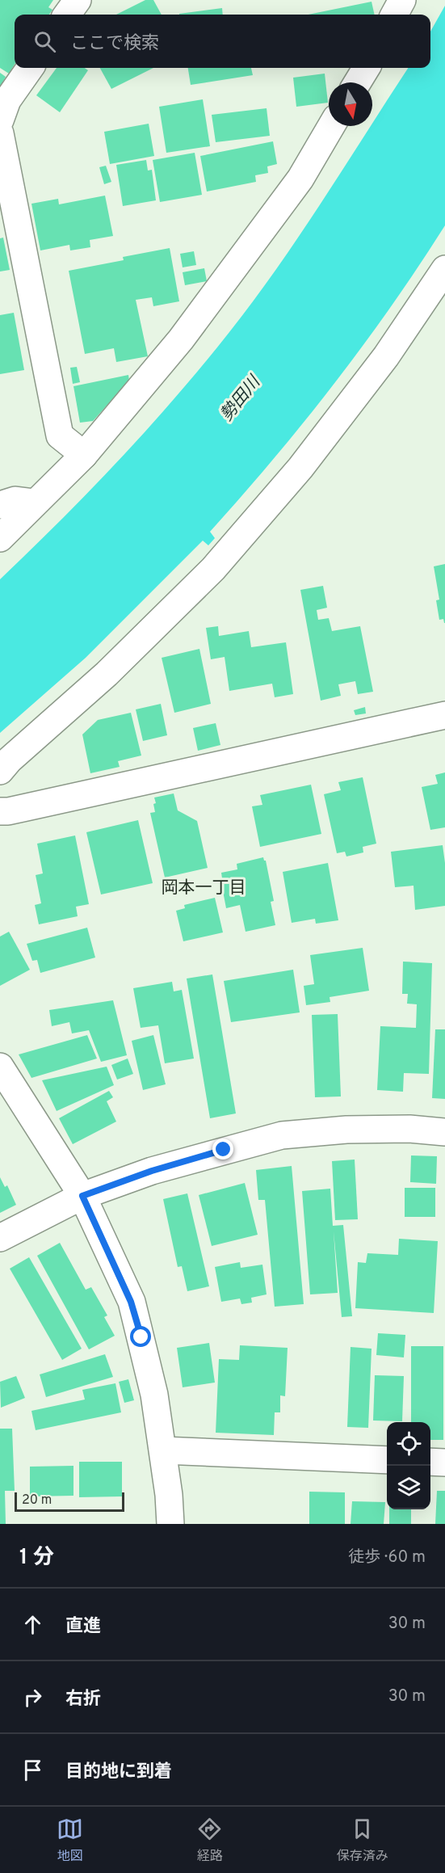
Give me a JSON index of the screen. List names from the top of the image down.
{
  "districts": ["岡本一丁目"],
  "water": ["勢田川"],
  "scale_bar": "20 m",
  "north": "bottom",
  "page": {
    "search": "ここで検索",
    "scale": "20 m",
    "heading": ["1 分", "徒歩 · 60 m"],
    "list": [
      ["直進", "30 m"],
      ["右折", "30 m"],
      "目的地に到着"
    ],
    "nav": ["地図", "経路", "保存済み"]
  }
}
